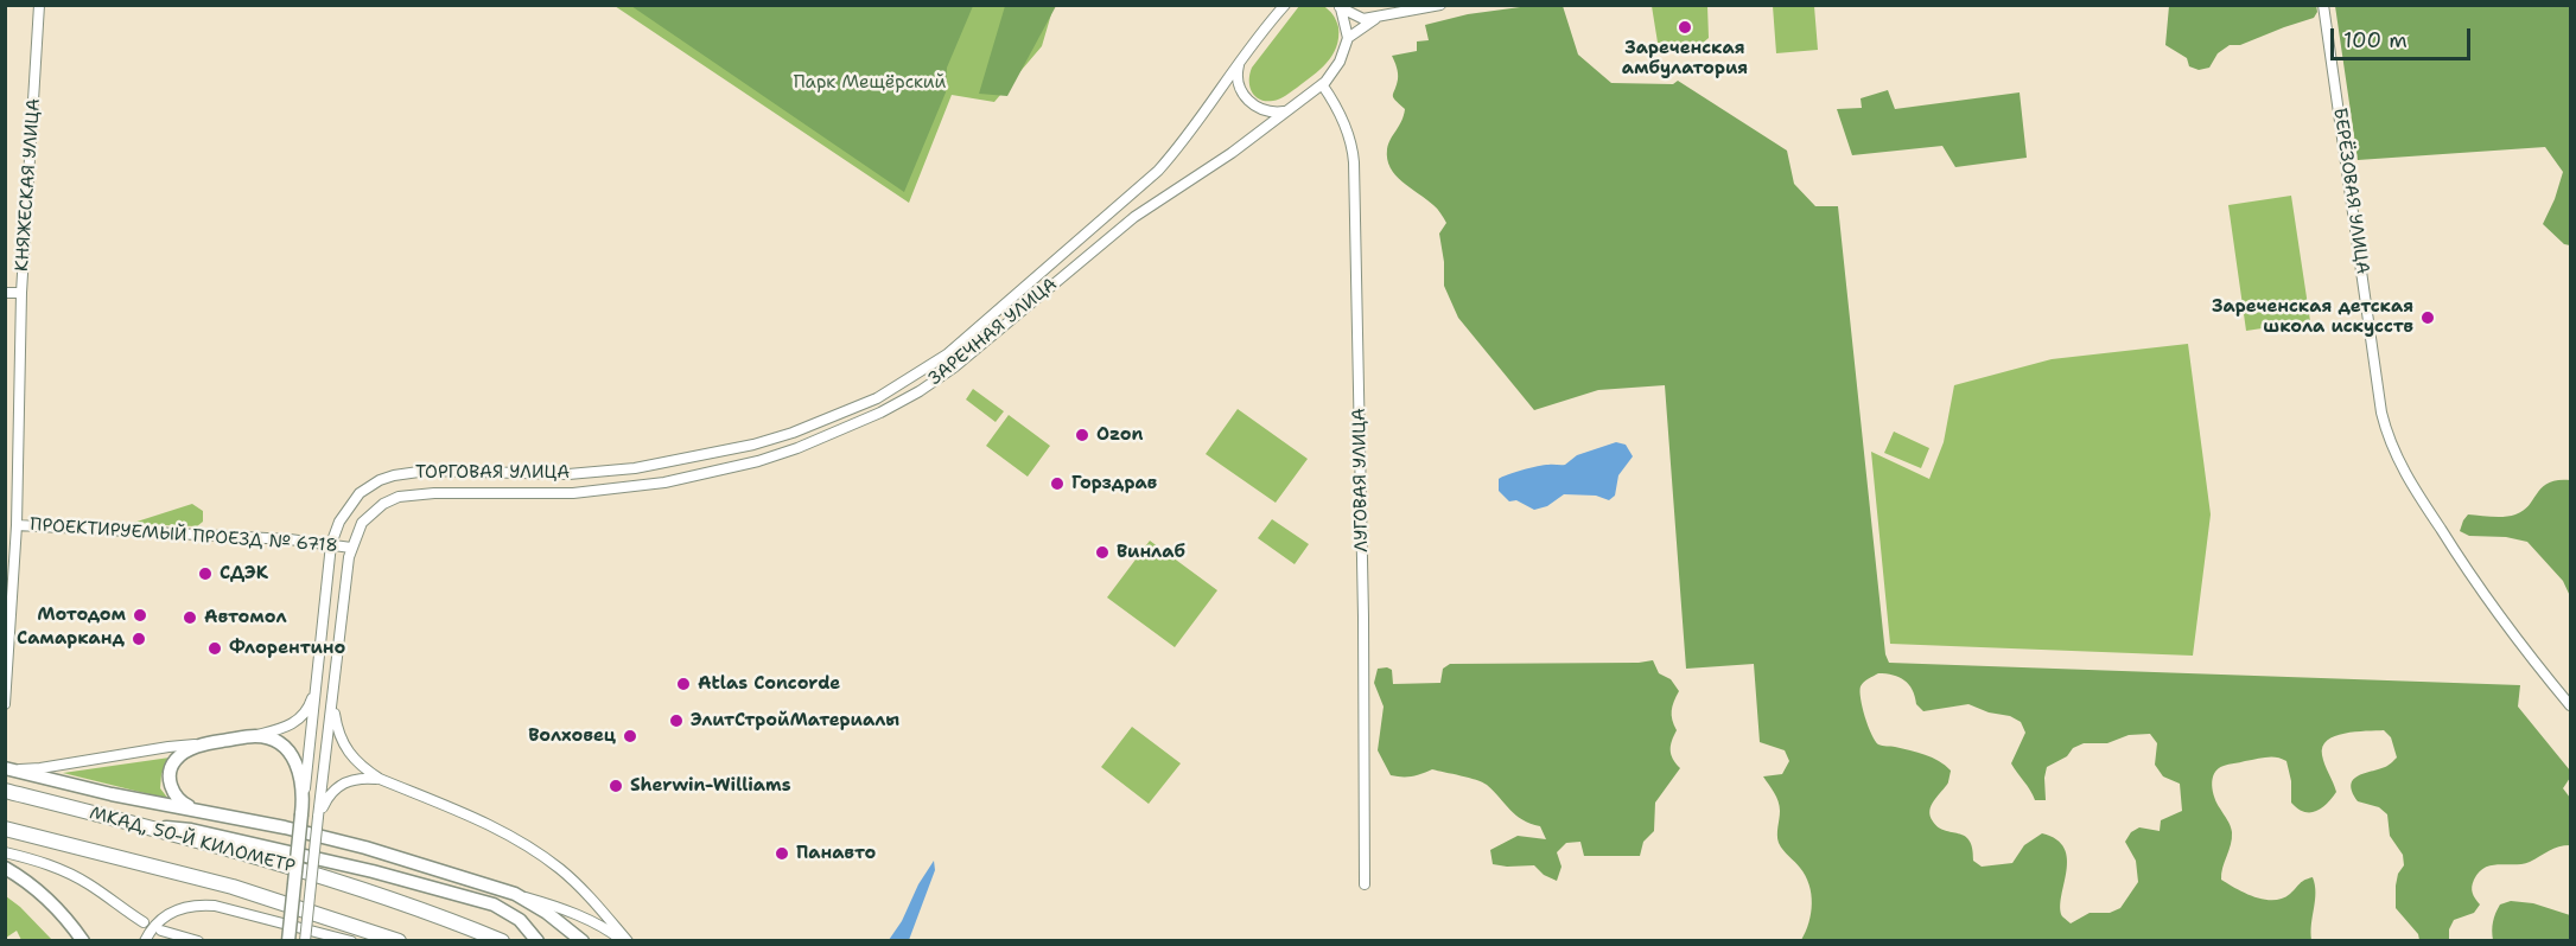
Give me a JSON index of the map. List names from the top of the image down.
{
  "streets": {
    "highway": ["МКАД, 50-Й КИЛОМЕТР"],
    "main road": ["ТОРГОВАЯ УЛИЦА"],
    "street": [
      "КНЯЖЕСКАЯ УЛИЦА",
      "БЕРЁЗОВАЯ УЛИЦА",
      "ЗАРЕЧНАЯ УЛИЦА",
      "ЛУГОВАЯ УЛИЦА",
      "ПРОЕКТИРУЕМЫЙ ПРОЕЗД № 6718"
    ]
  },
  "crossings": [
    ["КНЯЖЕСКАЯ УЛИЦА", "ПРОЕКТИРУЕМЫЙ ПРОЕЗД № 6718"],
    ["ЗАРЕЧНАЯ УЛИЦА", "ТОРГОВАЯ УЛИЦА"],
    ["ЗАРЕЧНАЯ УЛИЦА", "ЛУГОВАЯ УЛИЦА"],
    ["ТОРГОВАЯ УЛИЦА", "ПРОЕКТИРУЕМЫЙ ПРОЕЗД № 6718"]
  ],
  "parks": ["Парк Мещёрский"],
  "places": [
    "Зареченская амбулатория",
    "Зареченская детская школа искусств",
    "Ozon",
    "Горздрав",
    "Винлаб",
    "СДЭК",
    "Мотодом",
    "Автомол",
    "Самарканд",
    "Флорентино",
    "Atlas Concorde",
    "ЭлитСтройМатериалы",
    "Волховец",
    "Sherwin-Williams",
    "Панавто"
  ],
  "scale_bar": "100 m"
}
